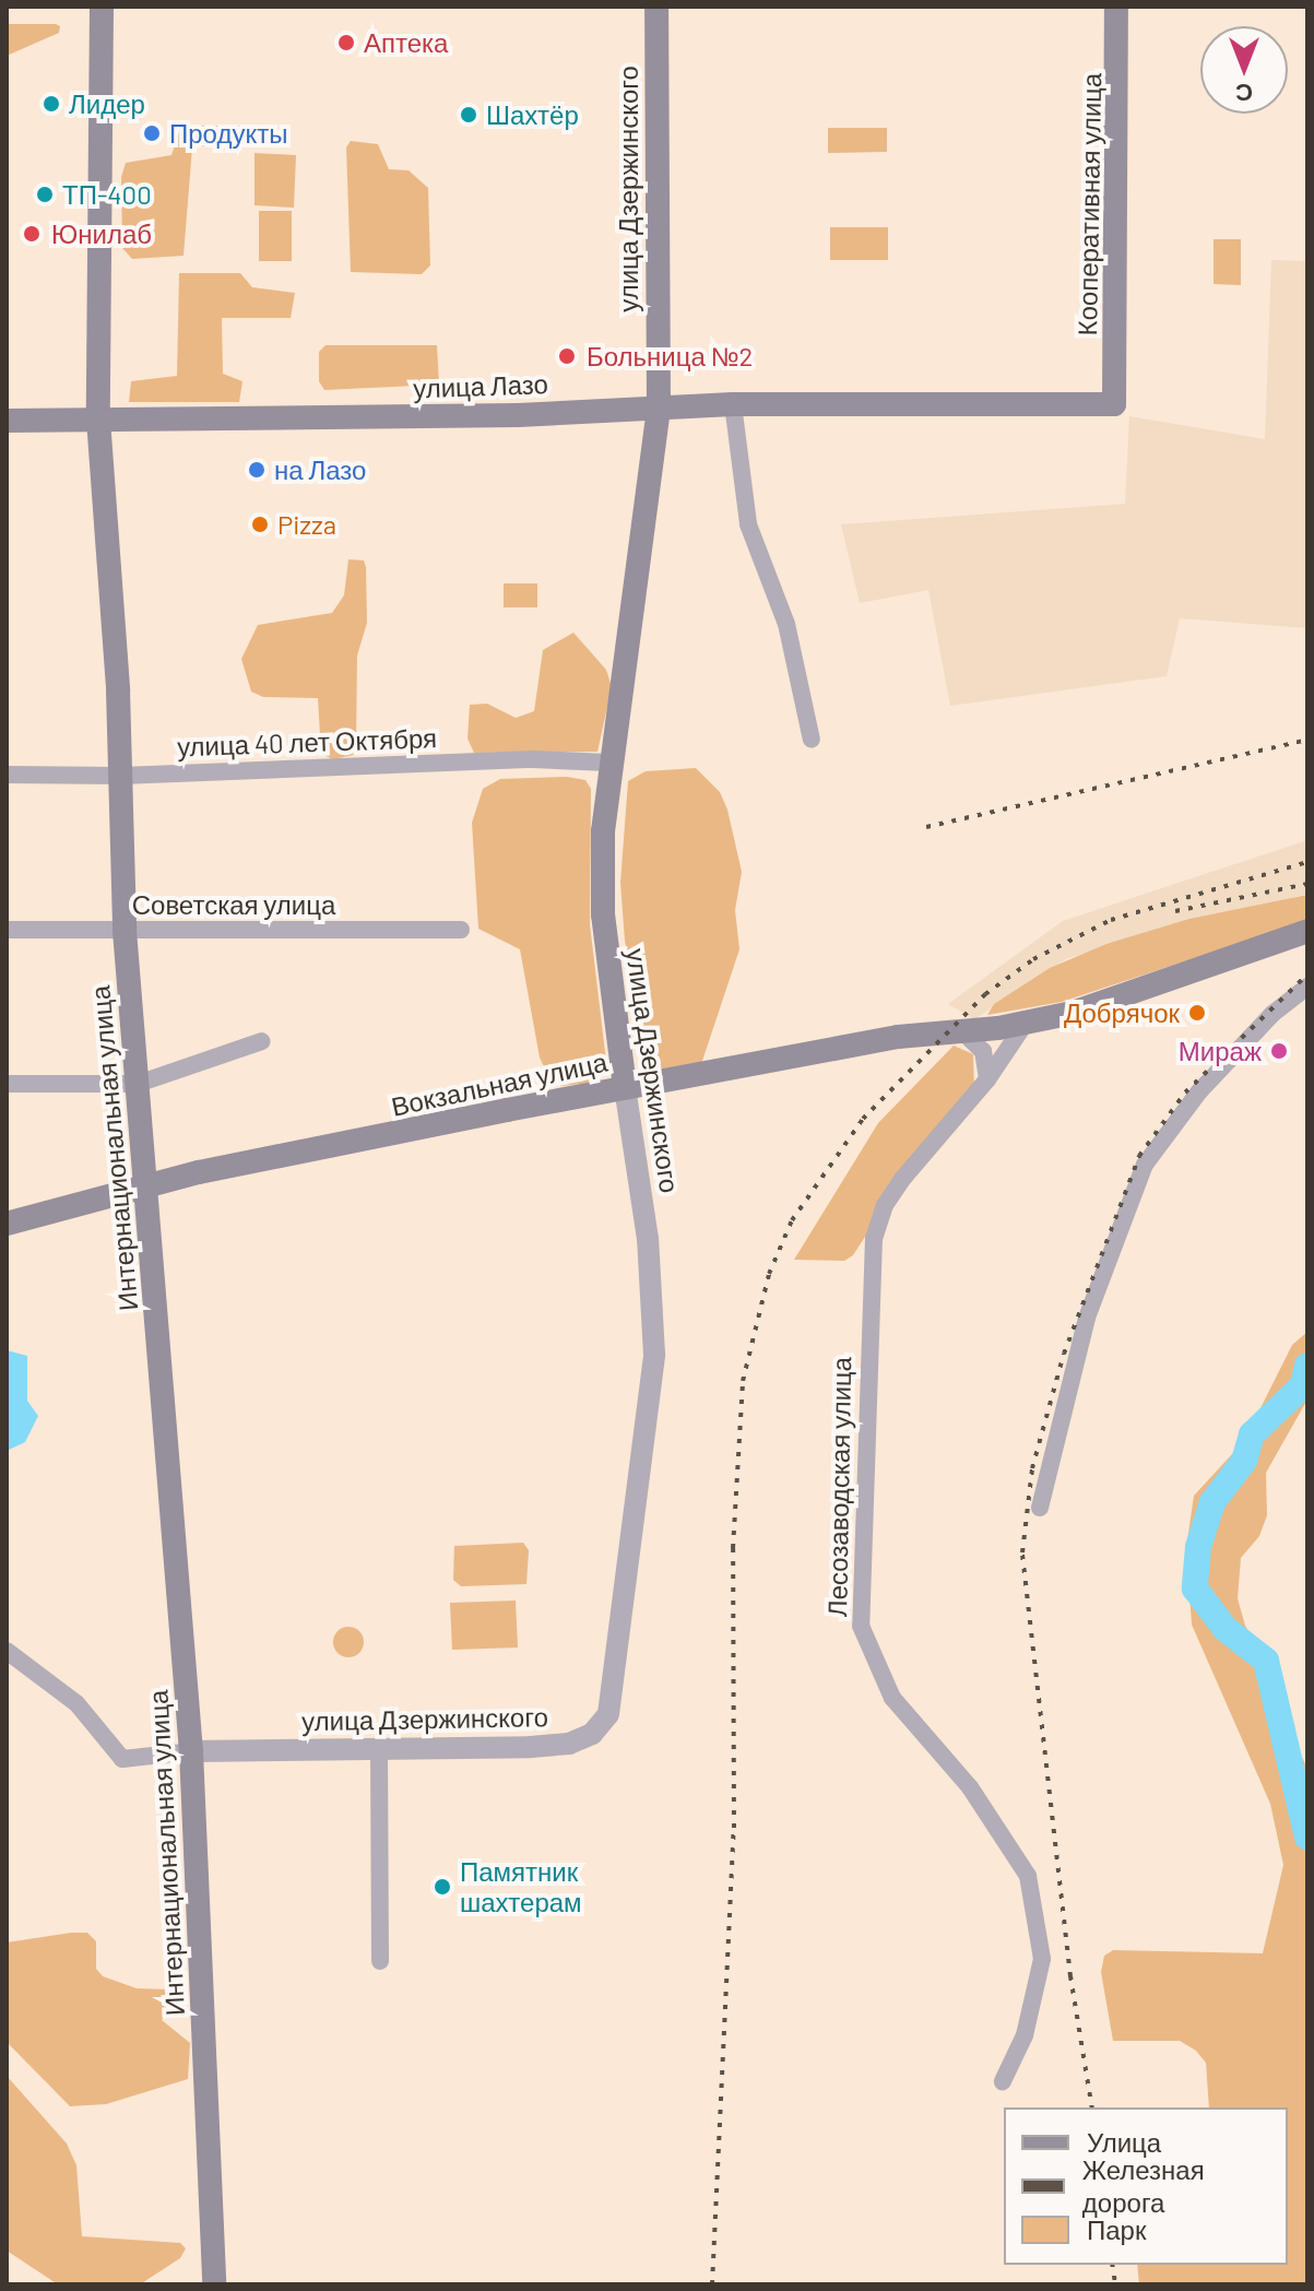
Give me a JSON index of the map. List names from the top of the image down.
{
  "streets": {
    "main road": [
      "улица Дзержинского",
      "Кооперативная улица",
      "улица Лазо",
      "Вокзальная улица",
      "Интернациональная улица"
    ],
    "street": ["улица 40 лет Октября", "Советская улица", "Лесозаводская улица"]
  },
  "crossings": [
    ["улица Дзержинского", "улица Лазо"],
    ["улица Дзержинского", "улица 40 лет Октября"],
    ["улица Дзержинского", "Вокзальная улица"],
    ["улица Дзержинского", "Интернациональная улица"],
    ["Кооперативная улица", "улица Лазо"],
    ["улица Лазо", "Интернациональная улица"],
    ["улица 40 лет Октября", "Интернациональная улица"],
    ["Советская улица", "Интернациональная улица"],
    ["Вокзальная улица", "Интернациональная улица"],
    ["Вокзальная улица", "Лесозаводская улица"]
  ],
  "places": [
    "Аптека",
    "Лидер",
    "Шахтёр",
    "Продукты",
    "ТП-400",
    "Юнилаб",
    "Больница №2",
    "на Лазо",
    "Pizza",
    "Добрячок",
    "Мираж",
    "Памятник шахтерам"
  ],
  "legend": ["Улица", "Железная дорога", "Парк"],
  "north": "bottom"
}
